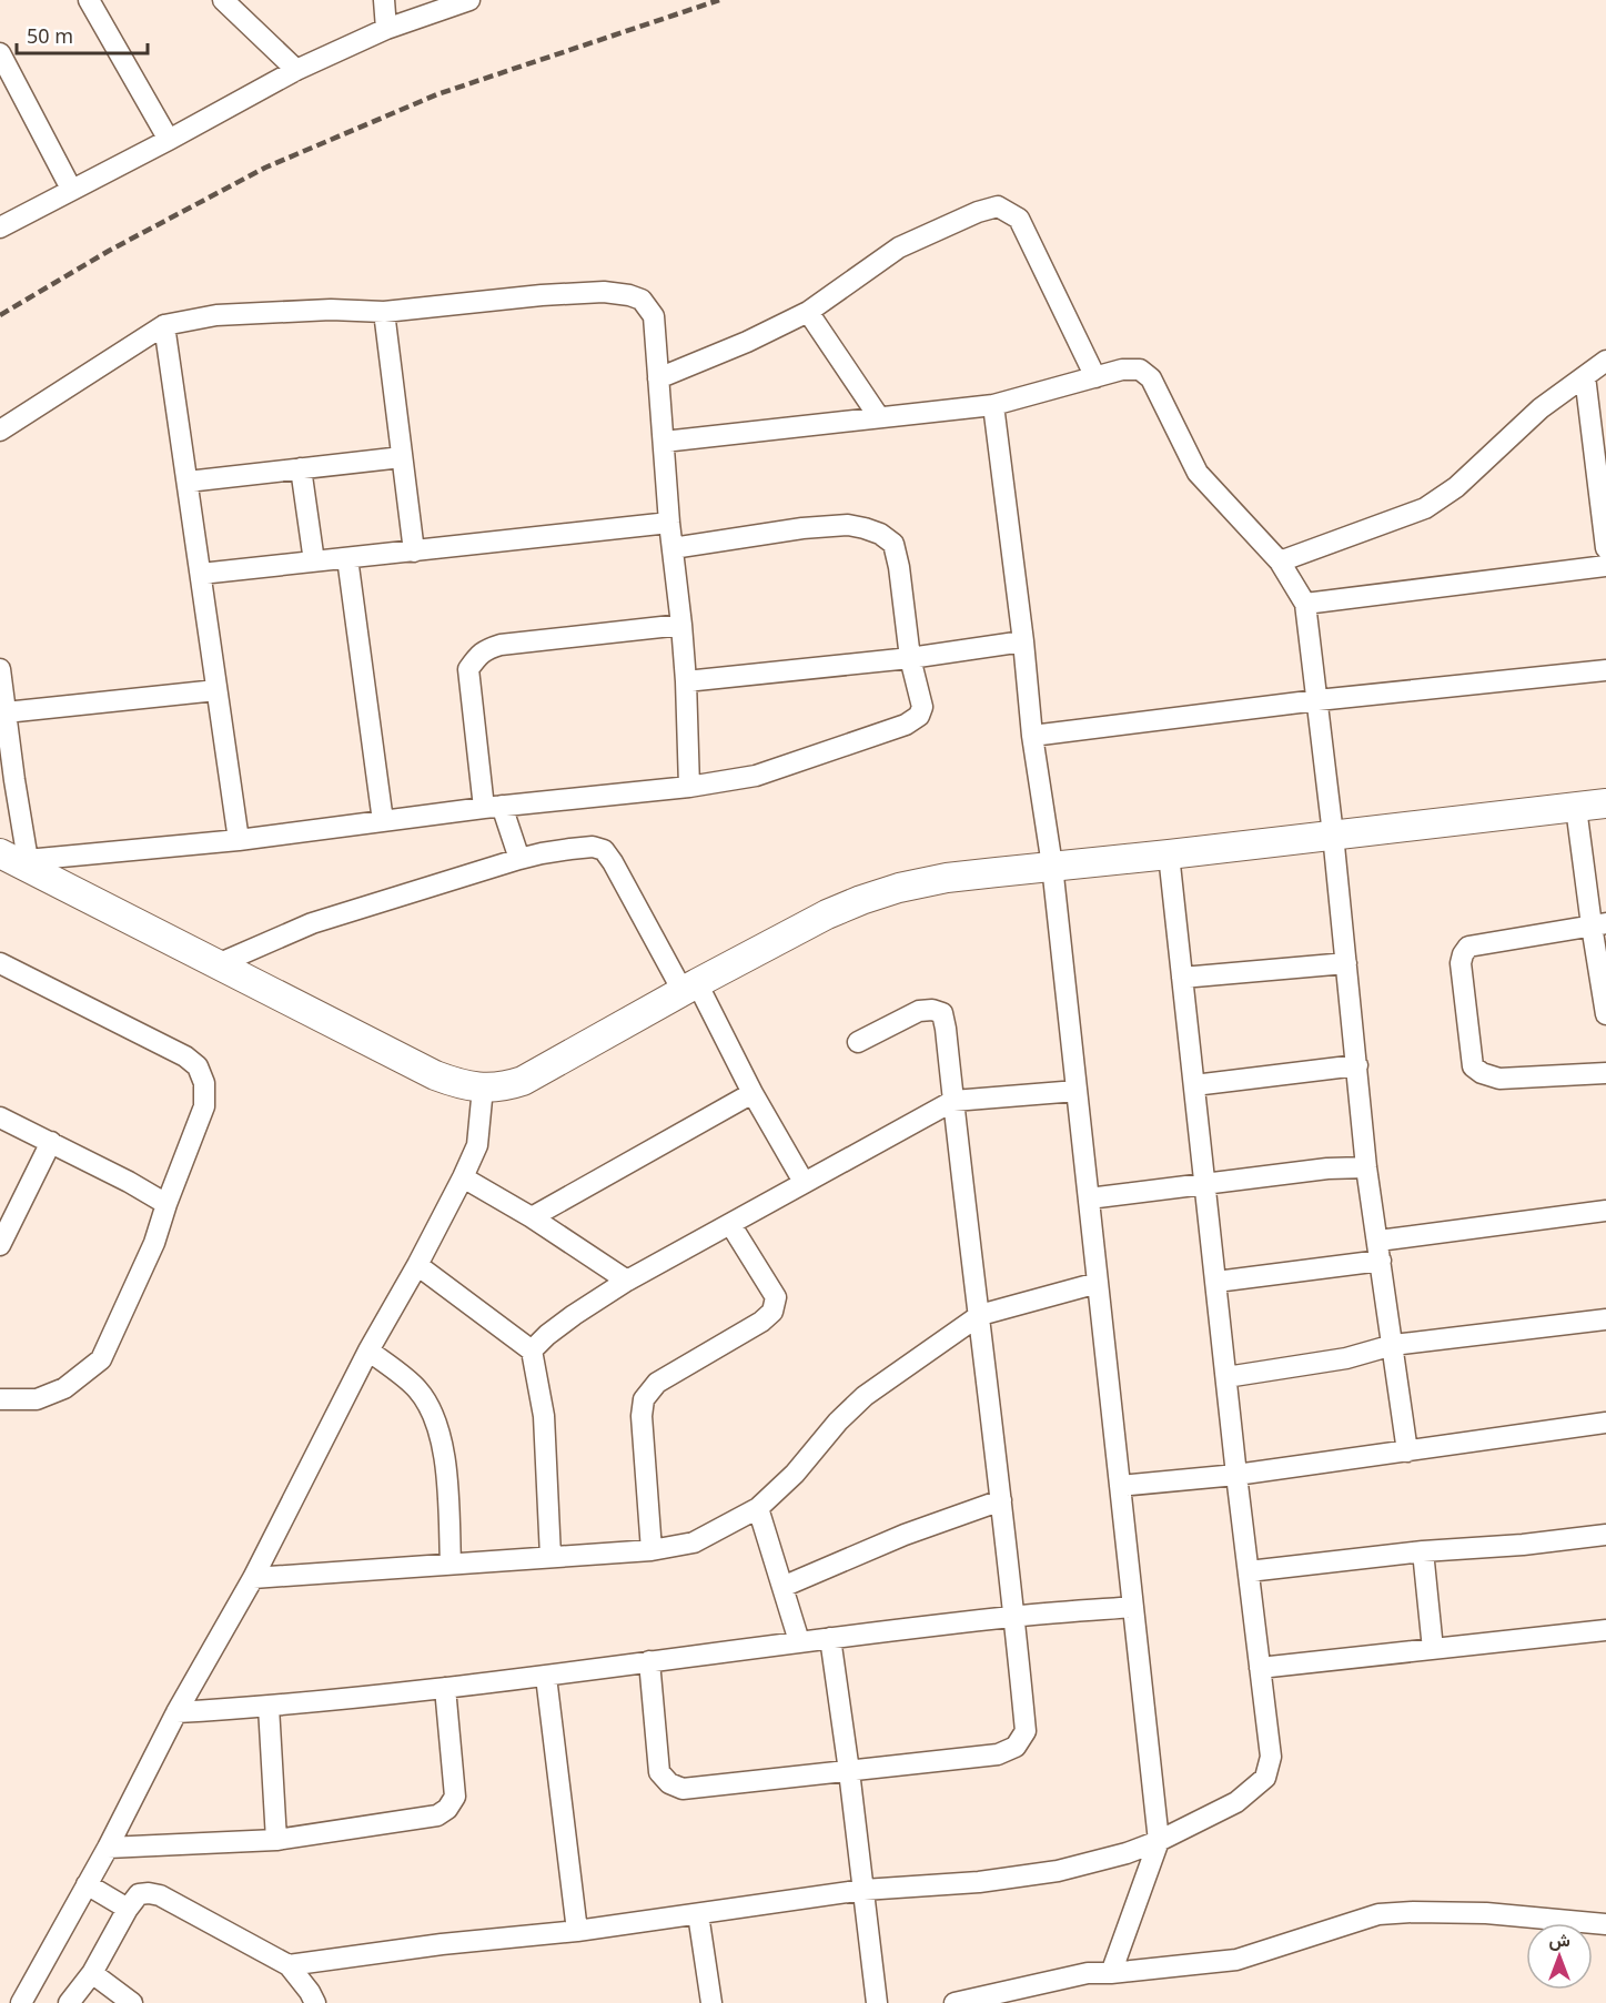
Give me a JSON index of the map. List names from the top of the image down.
{
  "scale_bar": "50 m",
  "north": "top"
}
